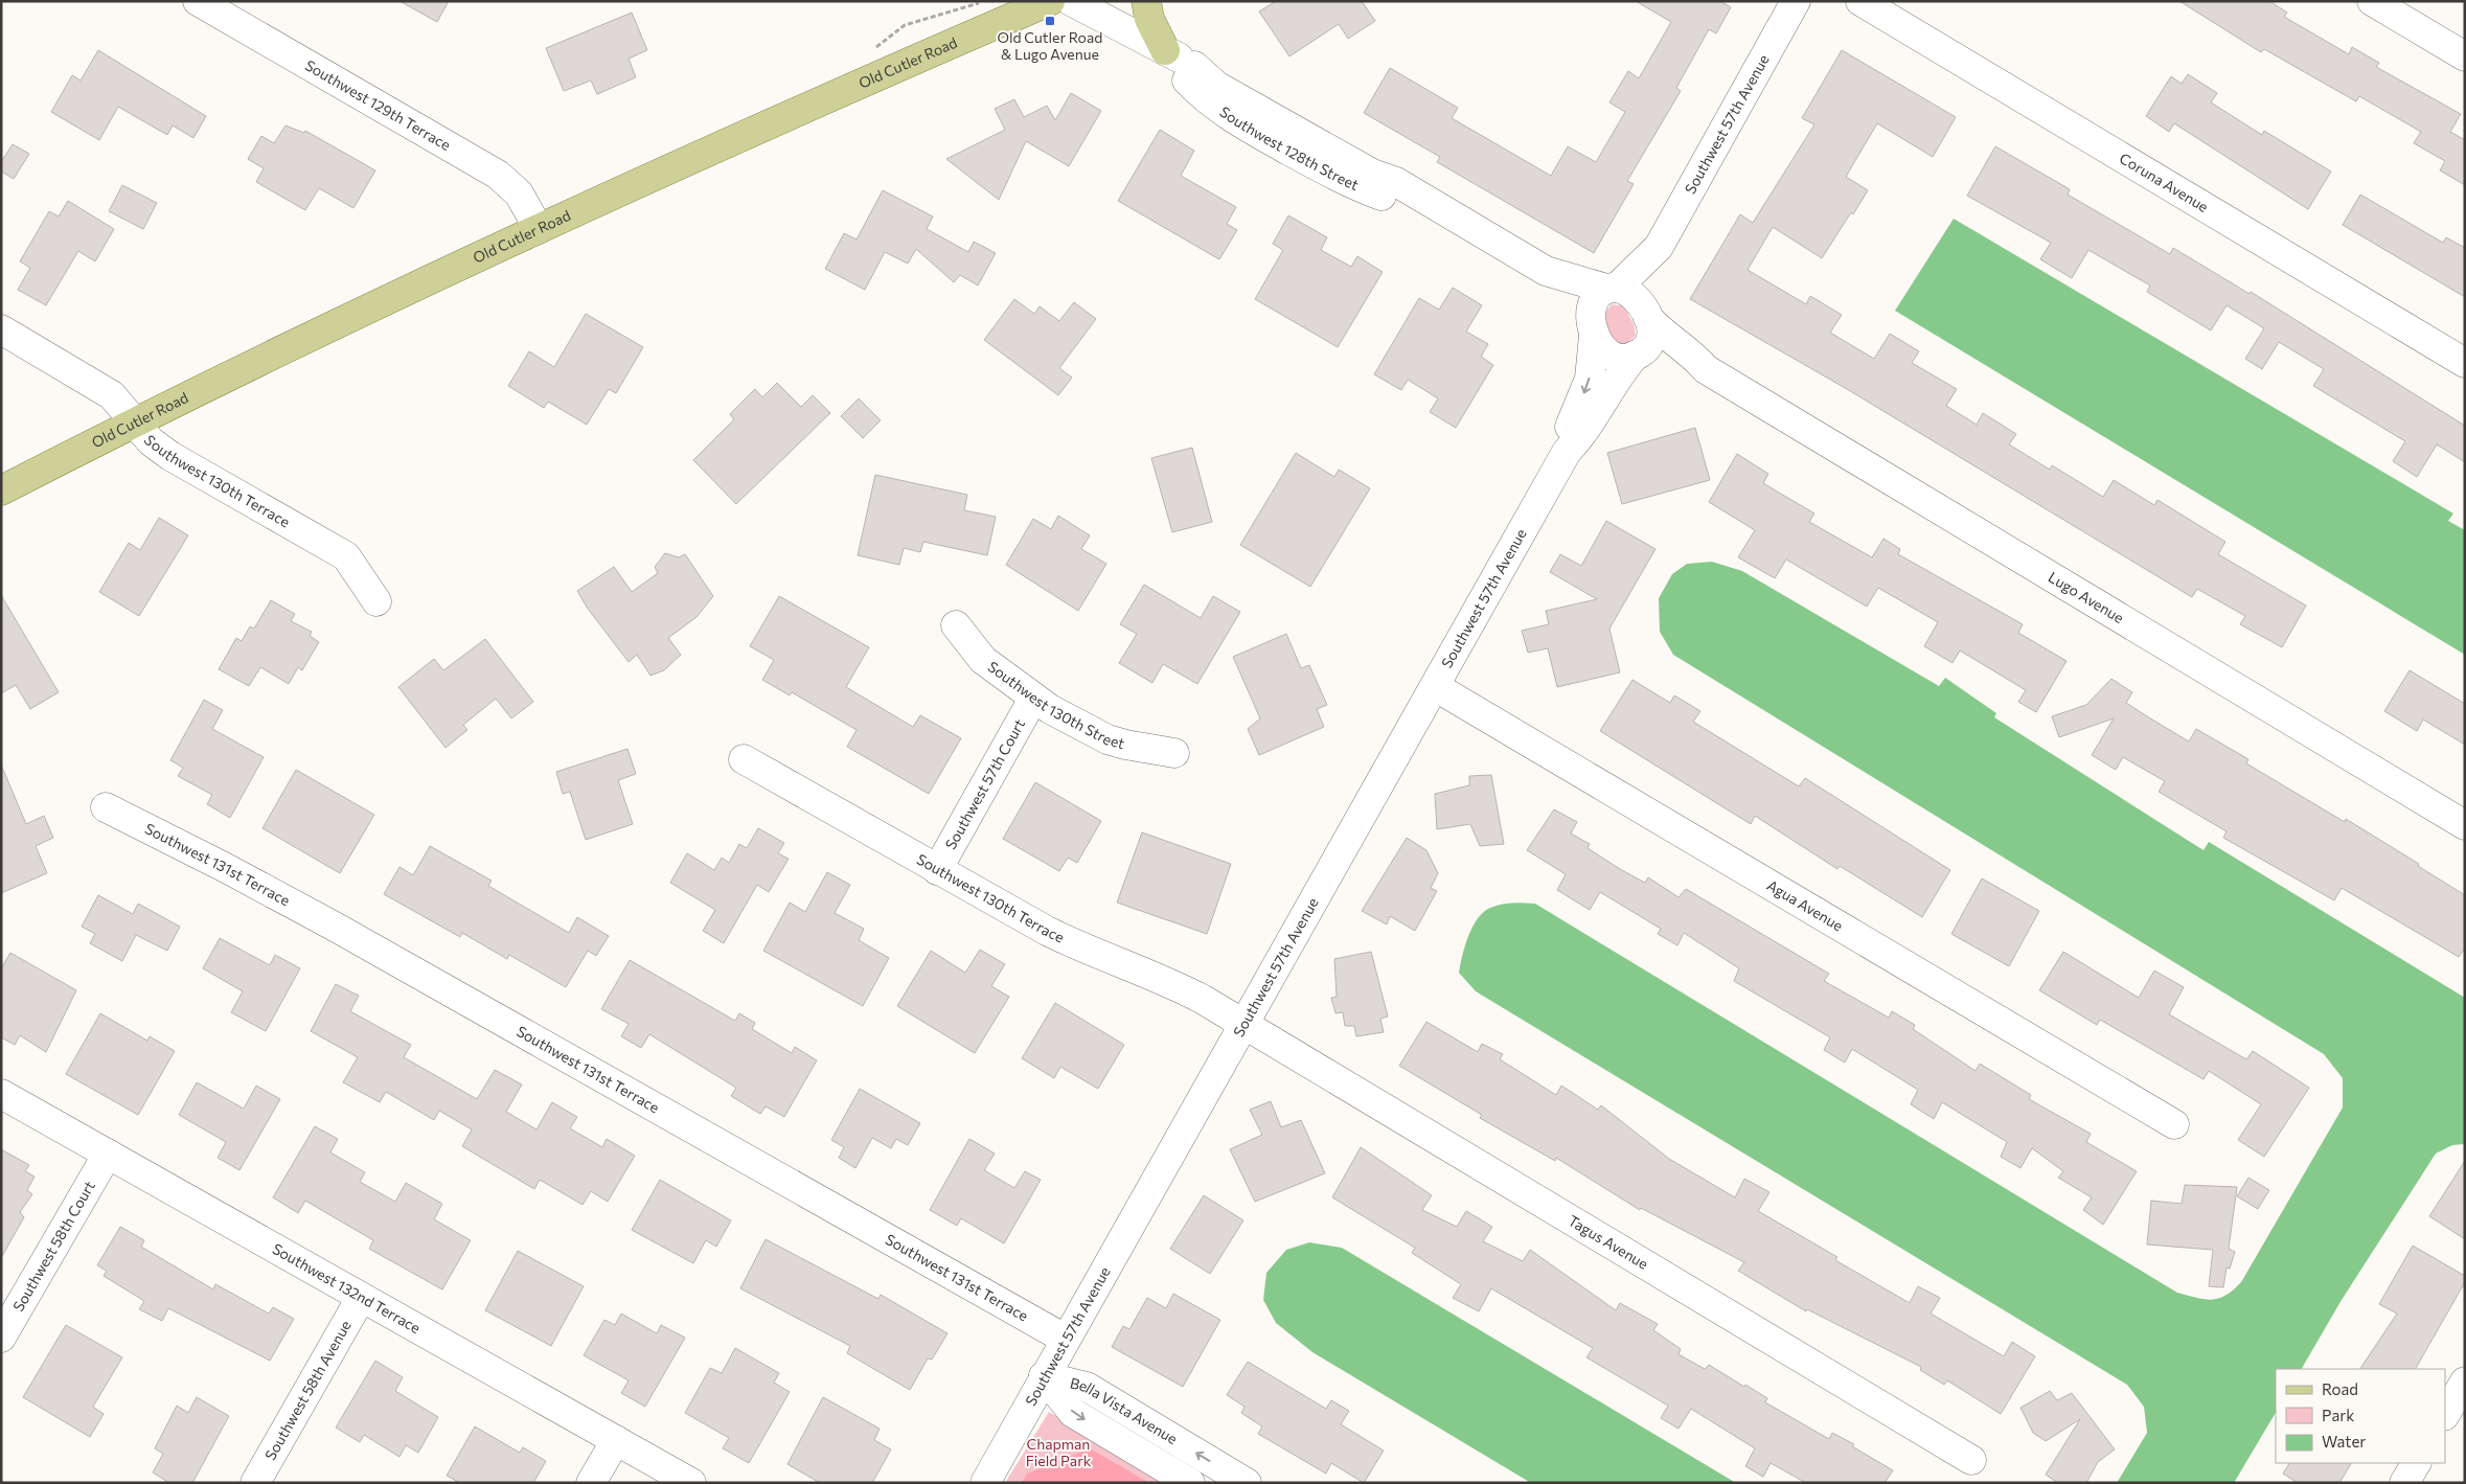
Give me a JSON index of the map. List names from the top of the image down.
{
  "streets": {
    "main road": ["Old Cutler Road"],
    "street": [
      "Southwest 129th Terrace",
      "Southwest 57th Avenue",
      "Southwest 128th Street",
      "Coruna Avenue",
      "Southwest 130th Terrace",
      "Lugo Avenue",
      "Southwest 130th Street",
      "Southwest 57th Court",
      "Southwest 131st Terrace",
      "Agua Avenue",
      "Tagus Avenue",
      "Southwest 58th Court",
      "Southwest 132nd Terrace",
      "Southwest 58th Avenue",
      "Bella Vista Avenue"
    ]
  },
  "crossings": [
    ["Old Cutler Road", "Southwest 129th Terrace"],
    ["Old Cutler Road", "Southwest 130th Terrace"],
    ["Southwest 57th Avenue", "Southwest 130th Terrace"],
    ["Southwest 57th Avenue", "Southwest 131st Terrace"],
    ["Southwest 57th Avenue", "Agua Avenue"],
    ["Southwest 57th Avenue", "Tagus Avenue"],
    ["Southwest 57th Avenue", "Bella Vista Avenue"],
    ["Southwest 130th Terrace", "Southwest 57th Court"],
    ["Southwest 130th Terrace", "Tagus Avenue"],
    ["Southwest 130th Street", "Southwest 57th Court"],
    ["Southwest 58th Court", "Southwest 132nd Terrace"],
    ["Southwest 132nd Terrace", "Southwest 58th Avenue"]
  ],
  "parks": ["Chapman Field Park"],
  "places": {
    "transit": ["Old Cutler Road & Lugo Avenue"]
  },
  "legend": ["Road", "Park", "Water"]
}
